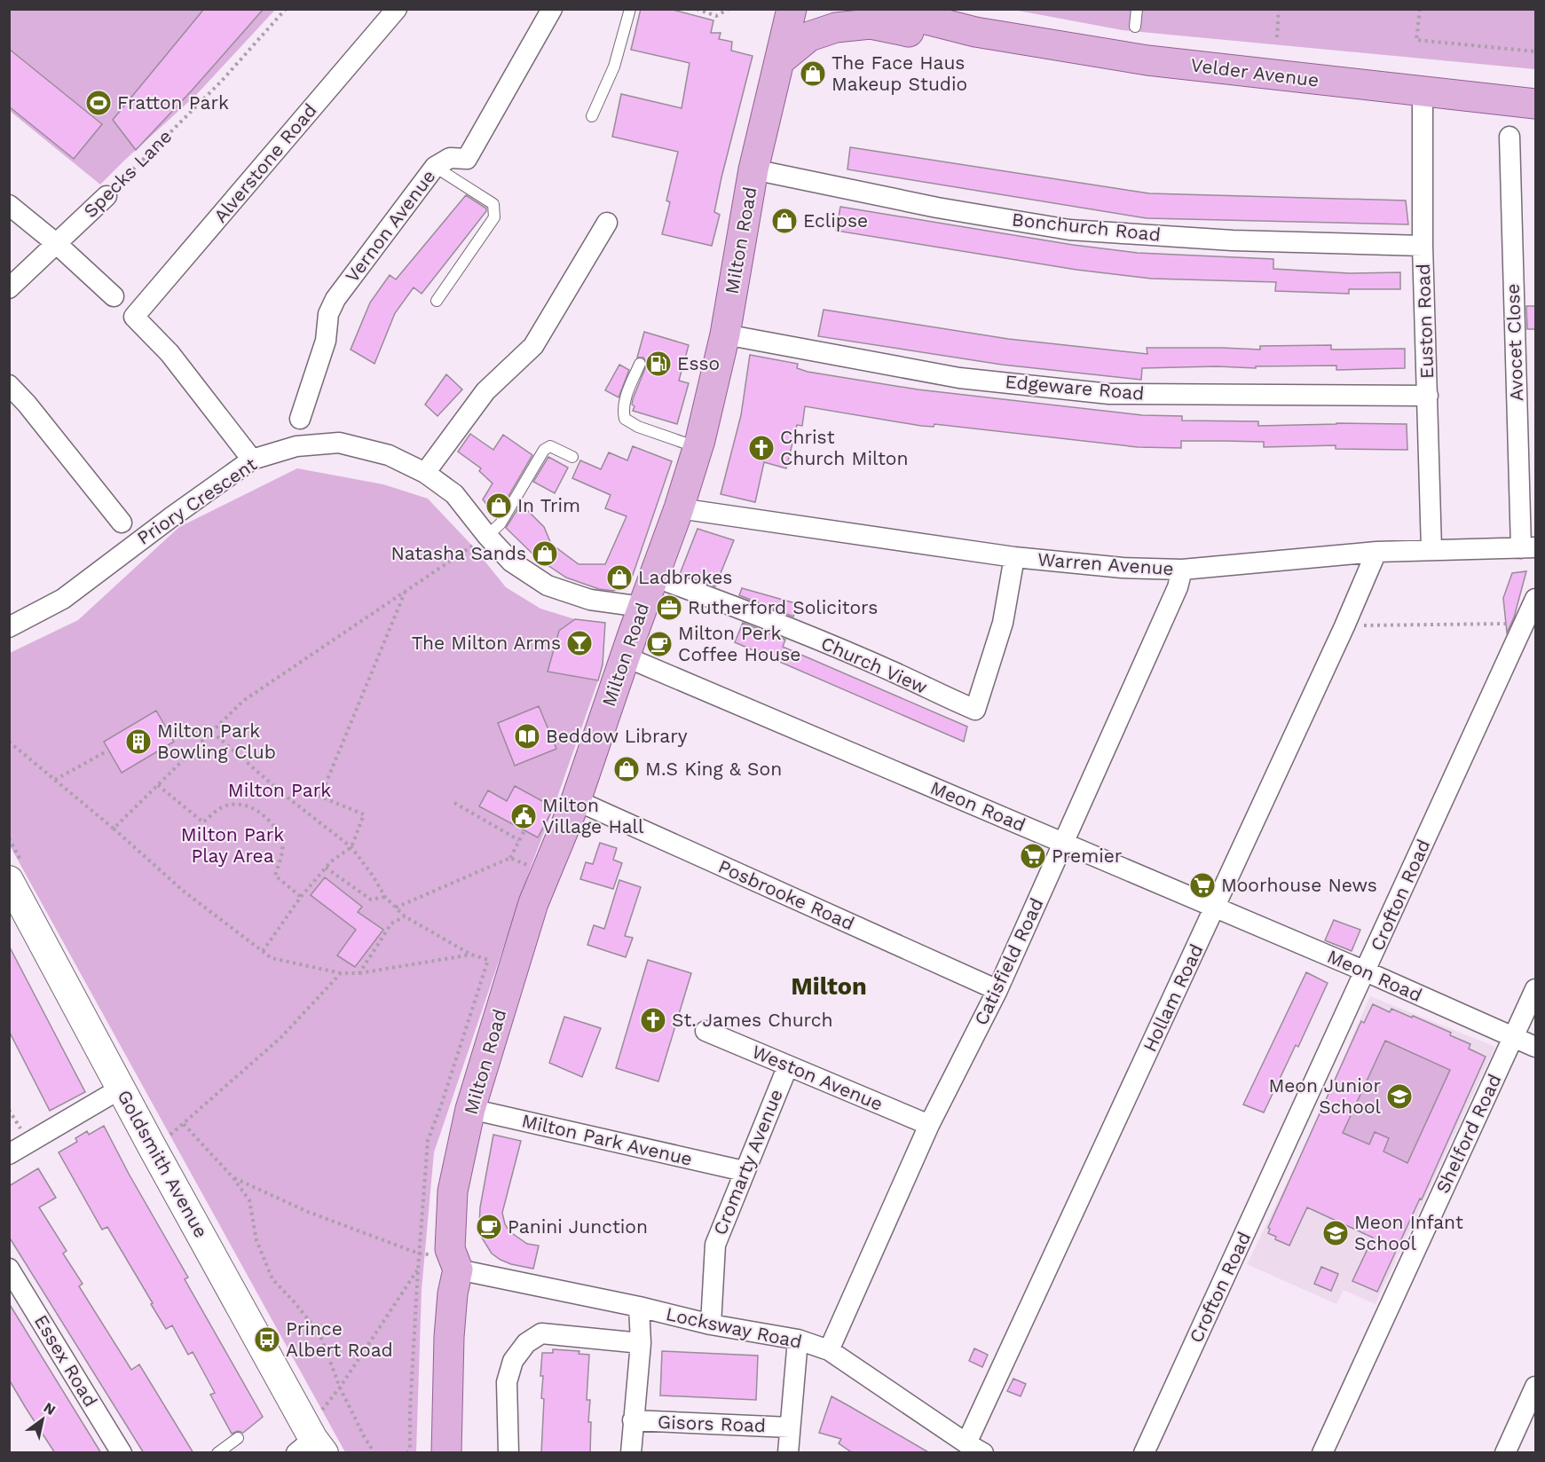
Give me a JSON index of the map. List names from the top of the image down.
{
  "streets": {
    "main road": ["Velder Avenue", "Milton Road", "Goldsmith Avenue"],
    "street": [
      "Alverstone Road",
      "Specks Lane",
      "Vernon Avenue",
      "Bonchurch Road",
      "Euston Road",
      "Avocet Close",
      "Edgeware Road",
      "Priory Crescent",
      "Warren Avenue",
      "Church View",
      "Meon Road",
      "Posbrooke Road",
      "Crofton Road",
      "Catisfield Road",
      "Hollam Road",
      "Weston Avenue",
      "Shelford Road",
      "Milton Park Avenue",
      "Cromarty Avenue",
      "Locksway Road",
      "Essex Road",
      "Gisors Road"
    ]
  },
  "crossings": [
    ["Velder Avenue", "Milton Road"],
    ["Velder Avenue", "Euston Road"],
    ["Alverstone Road", "Priory Crescent"],
    ["Bonchurch Road", "Milton Road"],
    ["Bonchurch Road", "Euston Road"],
    ["Milton Road", "Edgeware Road"],
    ["Milton Road", "Priory Crescent"],
    ["Milton Road", "Warren Avenue"],
    ["Milton Road", "Church View"],
    ["Milton Road", "Meon Road"],
    ["Milton Road", "Posbrooke Road"],
    ["Milton Road", "Milton Park Avenue"],
    ["Milton Road", "Locksway Road"],
    ["Euston Road", "Edgeware Road"],
    ["Euston Road", "Warren Avenue"],
    ["Avocet Close", "Warren Avenue"],
    ["Warren Avenue", "Church View"],
    ["Warren Avenue", "Catisfield Road"],
    ["Warren Avenue", "Hollam Road"],
    ["Meon Road", "Crofton Road"],
    ["Meon Road", "Catisfield Road"],
    ["Meon Road", "Hollam Road"],
    ["Meon Road", "Shelford Road"],
    ["Posbrooke Road", "Catisfield Road"],
    ["Catisfield Road", "Weston Avenue"],
    ["Catisfield Road", "Locksway Road"],
    ["Hollam Road", "Locksway Road"],
    ["Weston Avenue", "Cromarty Avenue"],
    ["Milton Park Avenue", "Cromarty Avenue"],
    ["Cromarty Avenue", "Locksway Road"],
    ["Locksway Road", "Gisors Road"]
  ],
  "districts": ["Milton"],
  "parks": ["Milton Park", "Milton Park Play Area"],
  "places": {
    "shop": [
      "The Face Haus Makeup Studio",
      "Eclipse",
      "In Trim",
      "Natasha Sands",
      "Ladbrokes",
      "M.S King & Son"
    ],
    "sports": ["Fratton Park"],
    "fuel station": ["Esso"],
    "church": ["Christ Church Milton", "St. James Church"],
    "office": ["Rutherford Solicitors"],
    "bar": ["The Milton Arms"],
    "cafe": ["Milton Perk Coffee House", "Panini Junction"],
    "library": ["Beddow Library"],
    "building": ["Milton Park Bowling Club"],
    "public building": ["Milton Village Hall"],
    "supermarket": ["Premier", "Moorhouse News"],
    "school or university": ["Meon Junior School", "Meon Infant School"],
    "bus stop": ["Prince Albert Road"]
  },
  "north": "top right"
}
